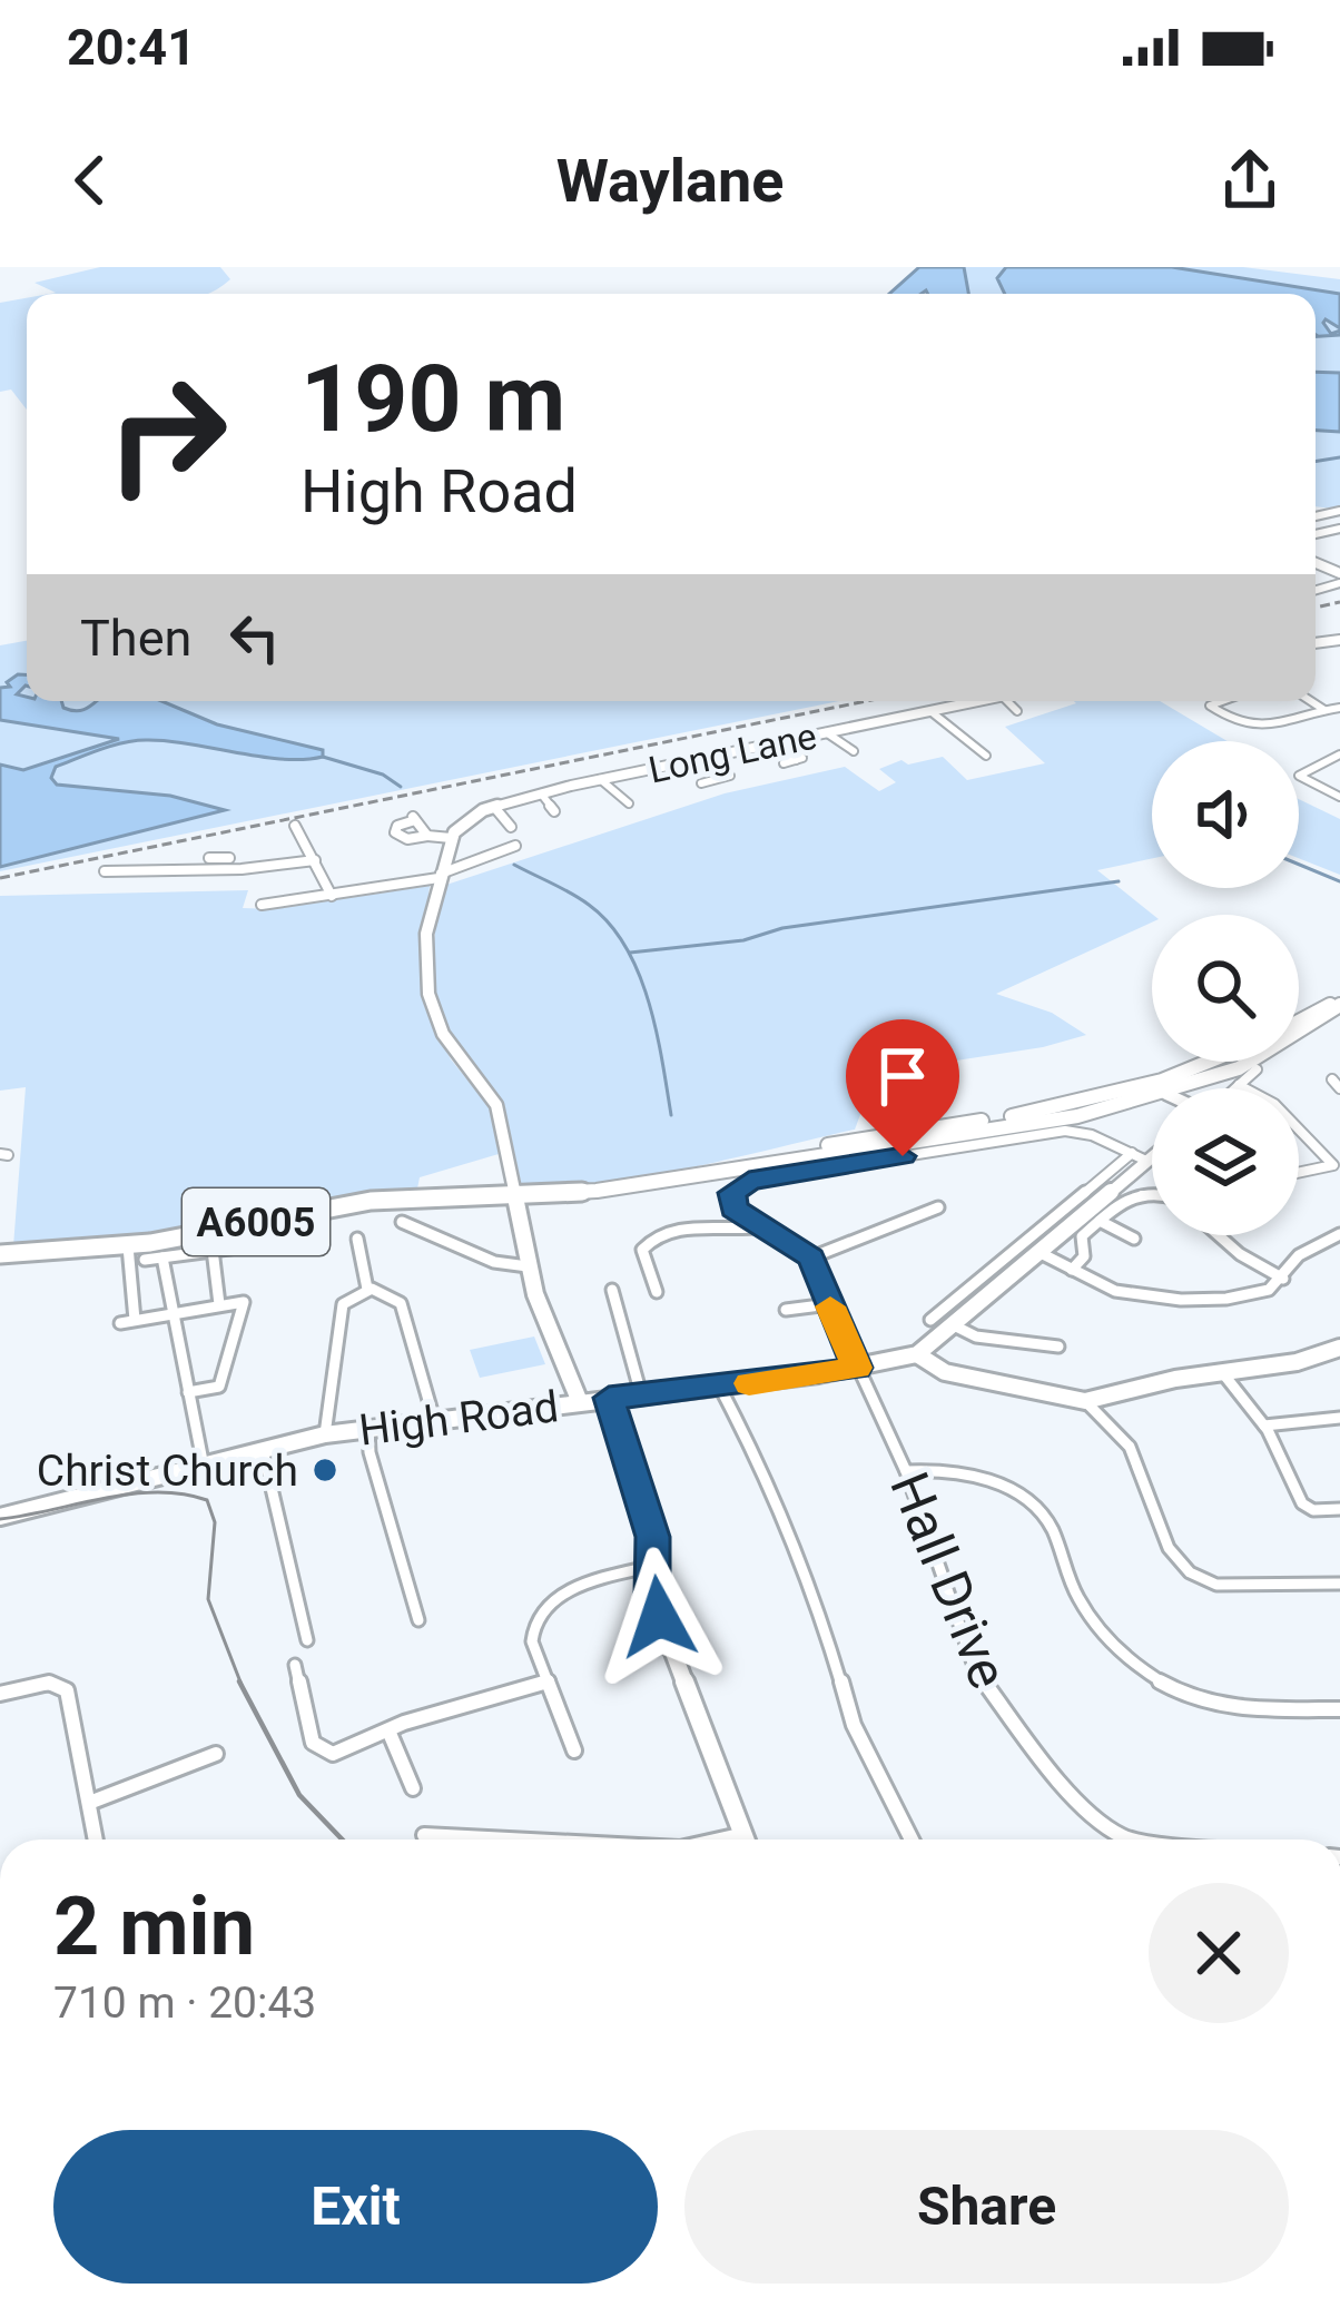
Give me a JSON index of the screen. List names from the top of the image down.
{
  "streets": {
    "main road": ["A6005"],
    "street": ["Long Lane", "High Road", "Hall Drive"]
  },
  "crossings": [
    ["High Road", "Hall Drive"]
  ],
  "places": ["Christ Church"],
  "page": {
    "status": "20:41",
    "header": "Waylane",
    "turn": ["190 m", "High Road"],
    "then": "Then",
    "heading": ["2 min", "710 m · 20:43"],
    "buttons": ["Exit", "Share"]
  }
}
